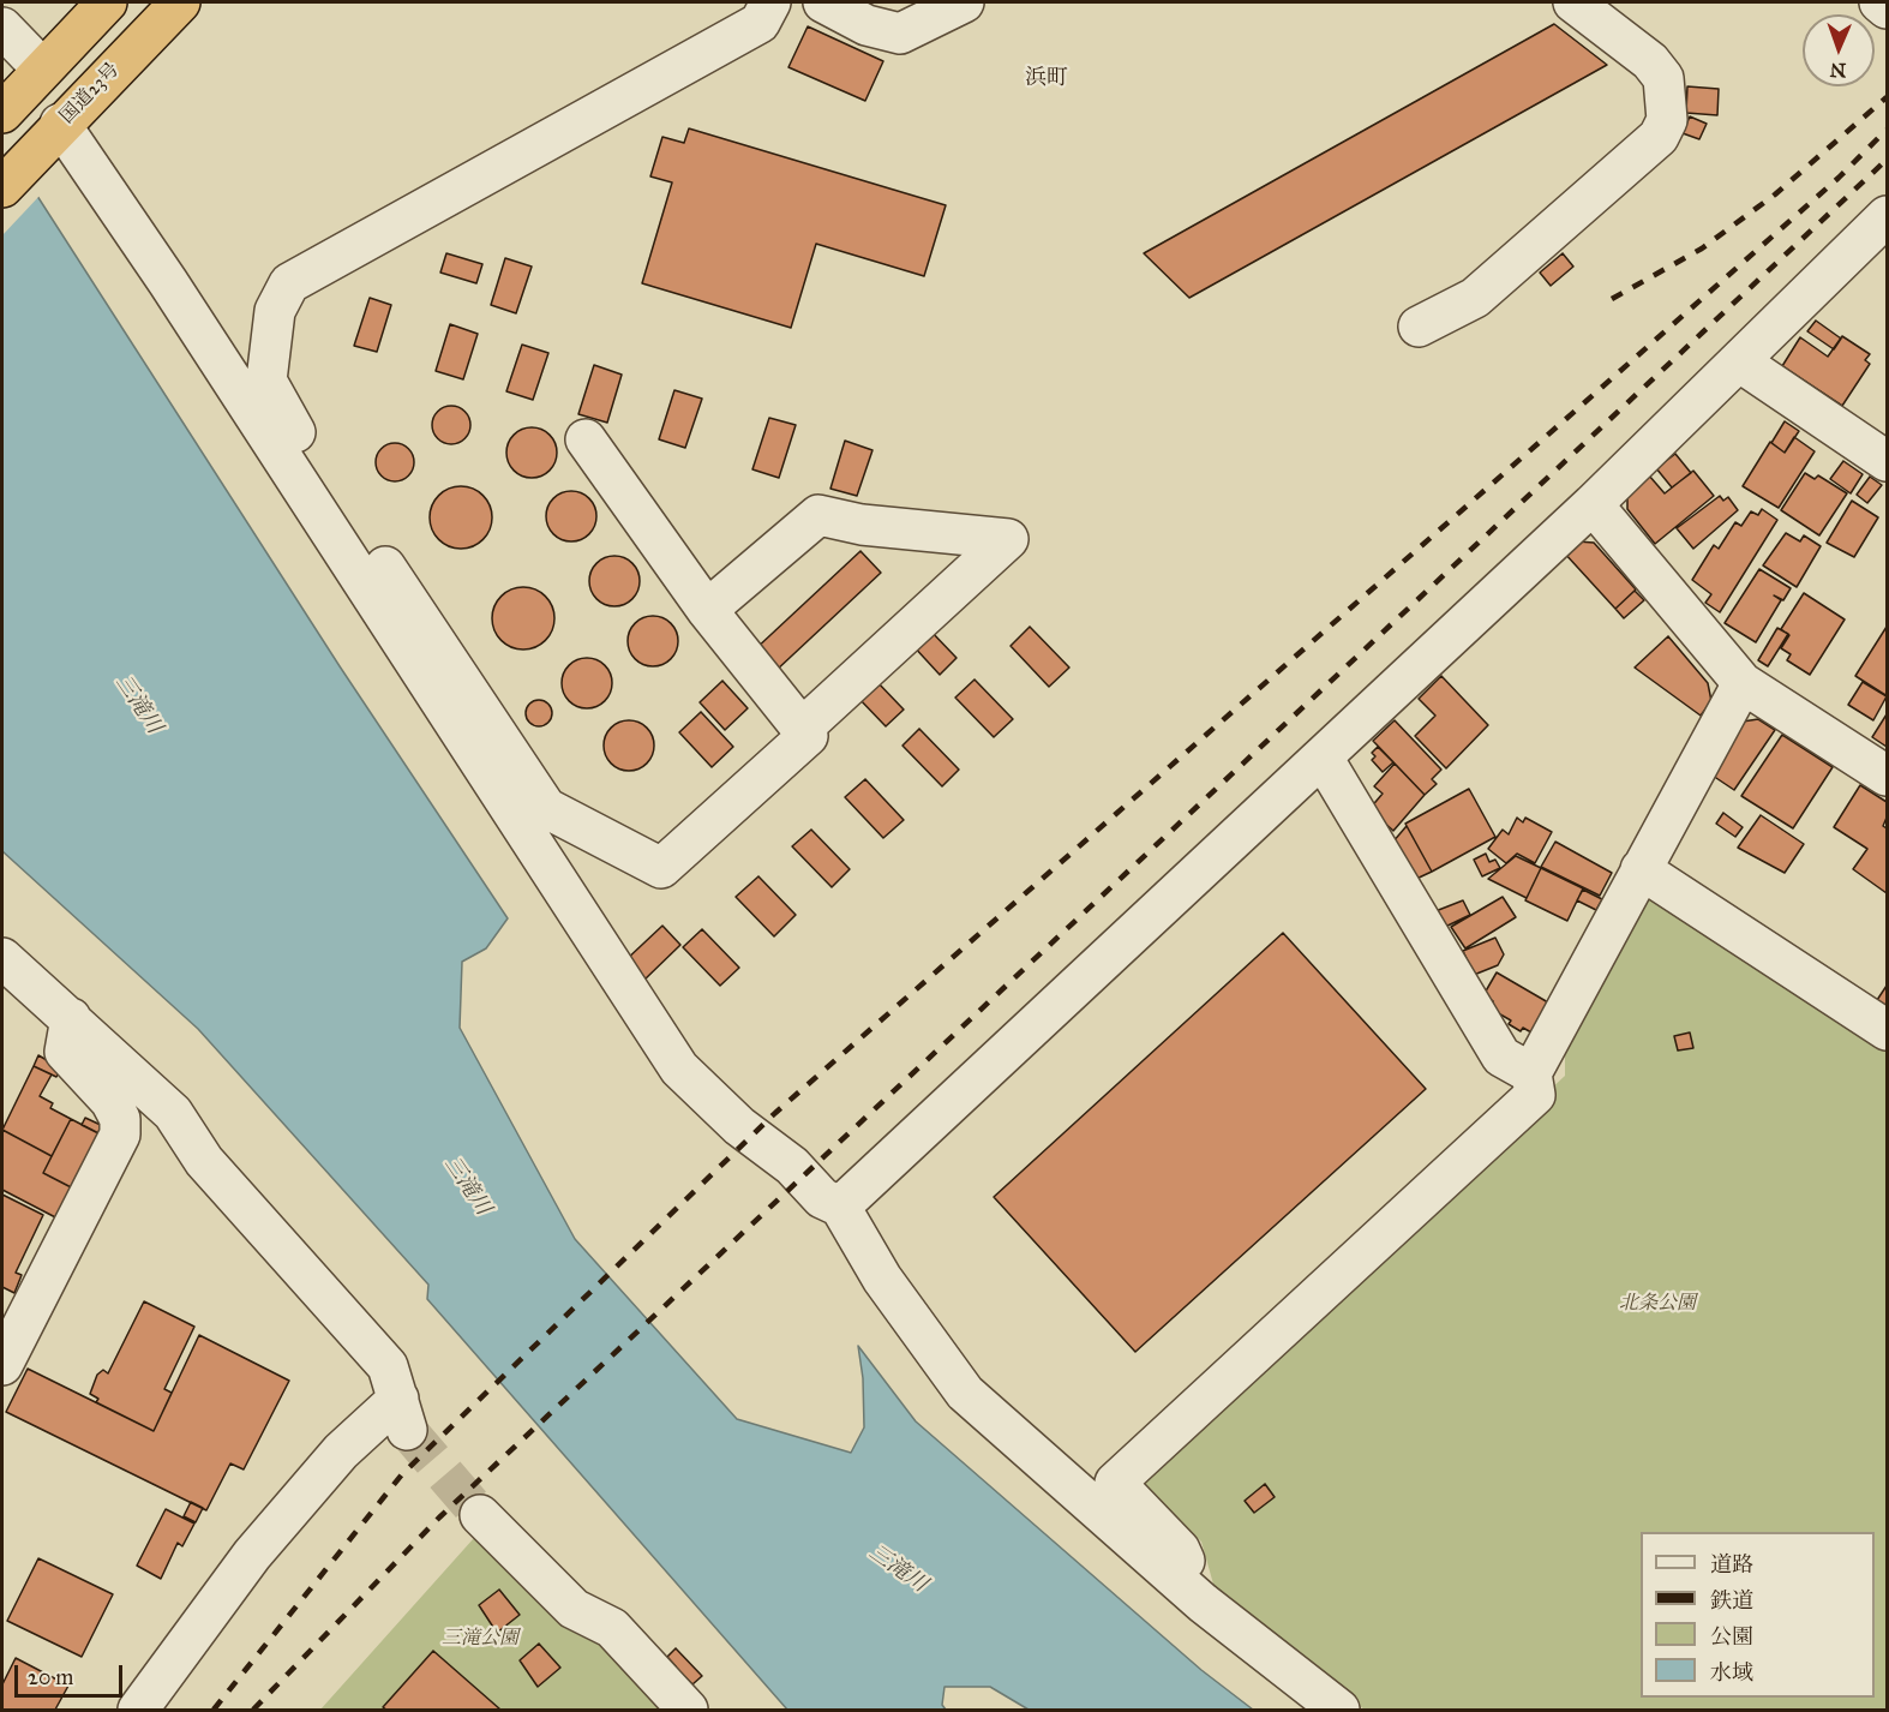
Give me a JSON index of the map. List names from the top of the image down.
{
  "streets": {
    "highway": ["国道23号"]
  },
  "districts": ["浜町"],
  "water": ["三滝川"],
  "parks": ["北条公園", "三滝公園"],
  "legend": [
    "道路",
    "鉄道",
    "公園",
    "水域"
  ],
  "scale_bar": "20 m",
  "north": "bottom"
}
